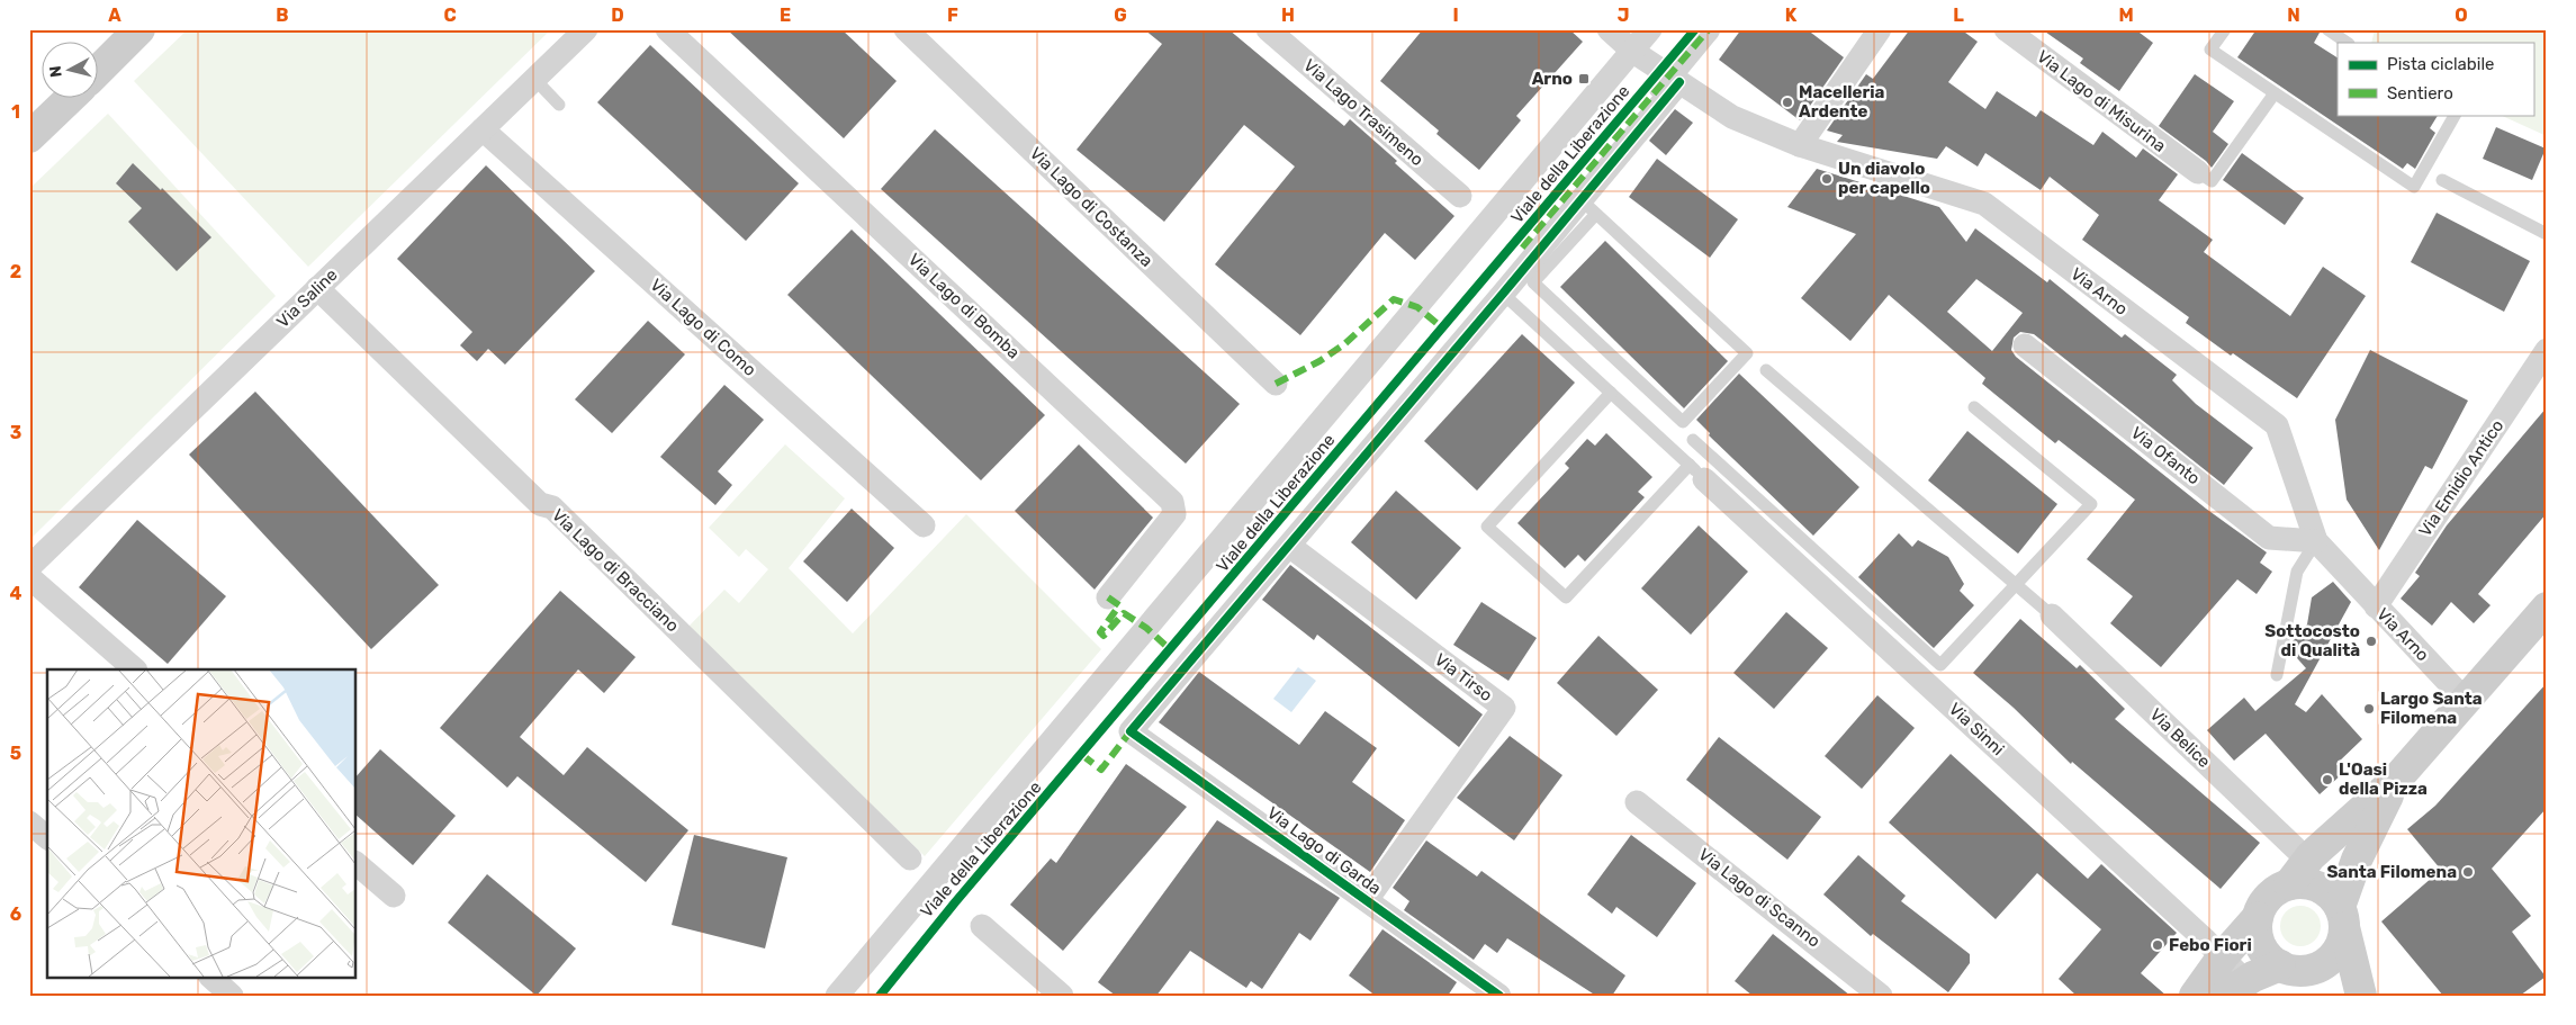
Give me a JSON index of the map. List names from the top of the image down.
{
  "streets": {
    "street": [
      "Via Lago di Misurina",
      "Via Lago Trasimeno",
      "Viale della Liberazione",
      "Via Lago di Costanza",
      "Via Arno",
      "Via Saline",
      "Via Lago di Bomba",
      "Via Lago di Como",
      "Via Ofanto",
      "Via Emidio Antico",
      "Via Lago di Bracciano",
      "Via Tirso",
      "Via Sinni",
      "Via Belice",
      "Via Lago di Garda",
      "Via Lago di Scanno"
    ]
  },
  "crossings": [
    ["Viale della Liberazione", "Via Arno"],
    ["Via Arno", "Via Ofanto"],
    ["Via Arno", "Via Emidio Antico"],
    ["Via Saline", "Via Lago di Como"],
    ["Via Saline", "Via Lago di Bracciano"],
    ["Via Tirso", "Via Lago di Garda"]
  ],
  "places": {
    "transit": ["Arno"],
    "other": [
      "Macelleria Ardente",
      "Un diavolo per capello",
      "Sottocosto di Qualità",
      "Largo Santa Filomena",
      "L'Oasi della Pizza",
      "Santa Filomena",
      "Febo Fiori"
    ]
  },
  "legend": ["Pista ciclabile", "Sentiero"],
  "north": "left",
  "grid": {
    "columns": [
      "A",
      "B",
      "C",
      "D",
      "E",
      "F",
      "G",
      "H",
      "I",
      "J",
      "K",
      "L",
      "M",
      "N",
      "O"
    ],
    "rows": [
      "1",
      "2",
      "3",
      "4",
      "5",
      "6"
    ]
  }
}
